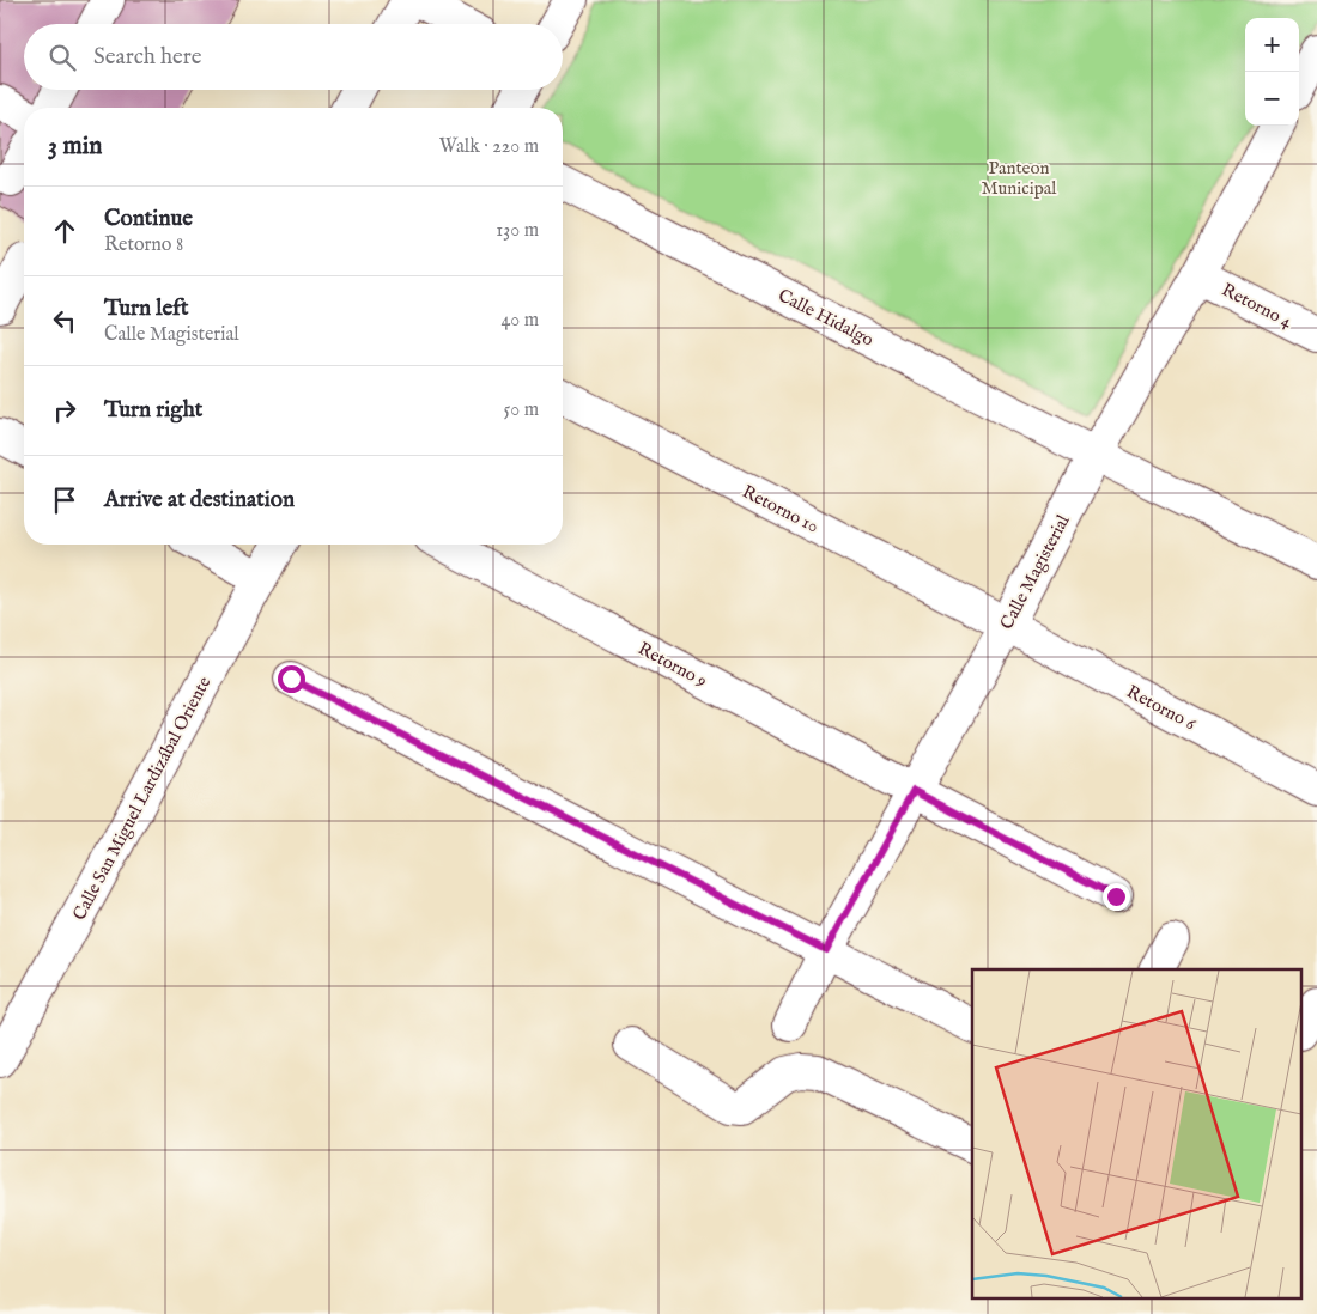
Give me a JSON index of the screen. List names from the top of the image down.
{
  "streets": {
    "street": [
      "Retorno 4",
      "Calle Hidalgo",
      "Retorno 10",
      "Calle Magisterial",
      "Retorno 9",
      "Retorno 6",
      "Calle San Miguel Lardizábal Oriente"
    ]
  },
  "crossings": [
    ["Retorno 4", "Calle Magisterial"],
    ["Calle Hidalgo", "Calle Magisterial"],
    ["Retorno 10", "Calle Magisterial"],
    ["Retorno 10", "Retorno 6"],
    ["Calle Magisterial", "Retorno 9"],
    ["Calle Magisterial", "Retorno 6"]
  ],
  "parks": ["Panteon Municipal"],
  "page": {
    "map_buttons": ["+", "−"],
    "search": "Search here",
    "heading": ["3 min", "Walk · 220 m"],
    "list": [
      ["Continue", "Retorno 8", "130 m"],
      ["Turn left", "Calle Magisterial", "40 m"],
      ["Turn right", "50 m"],
      "Arrive at destination"
    ]
  }
}
